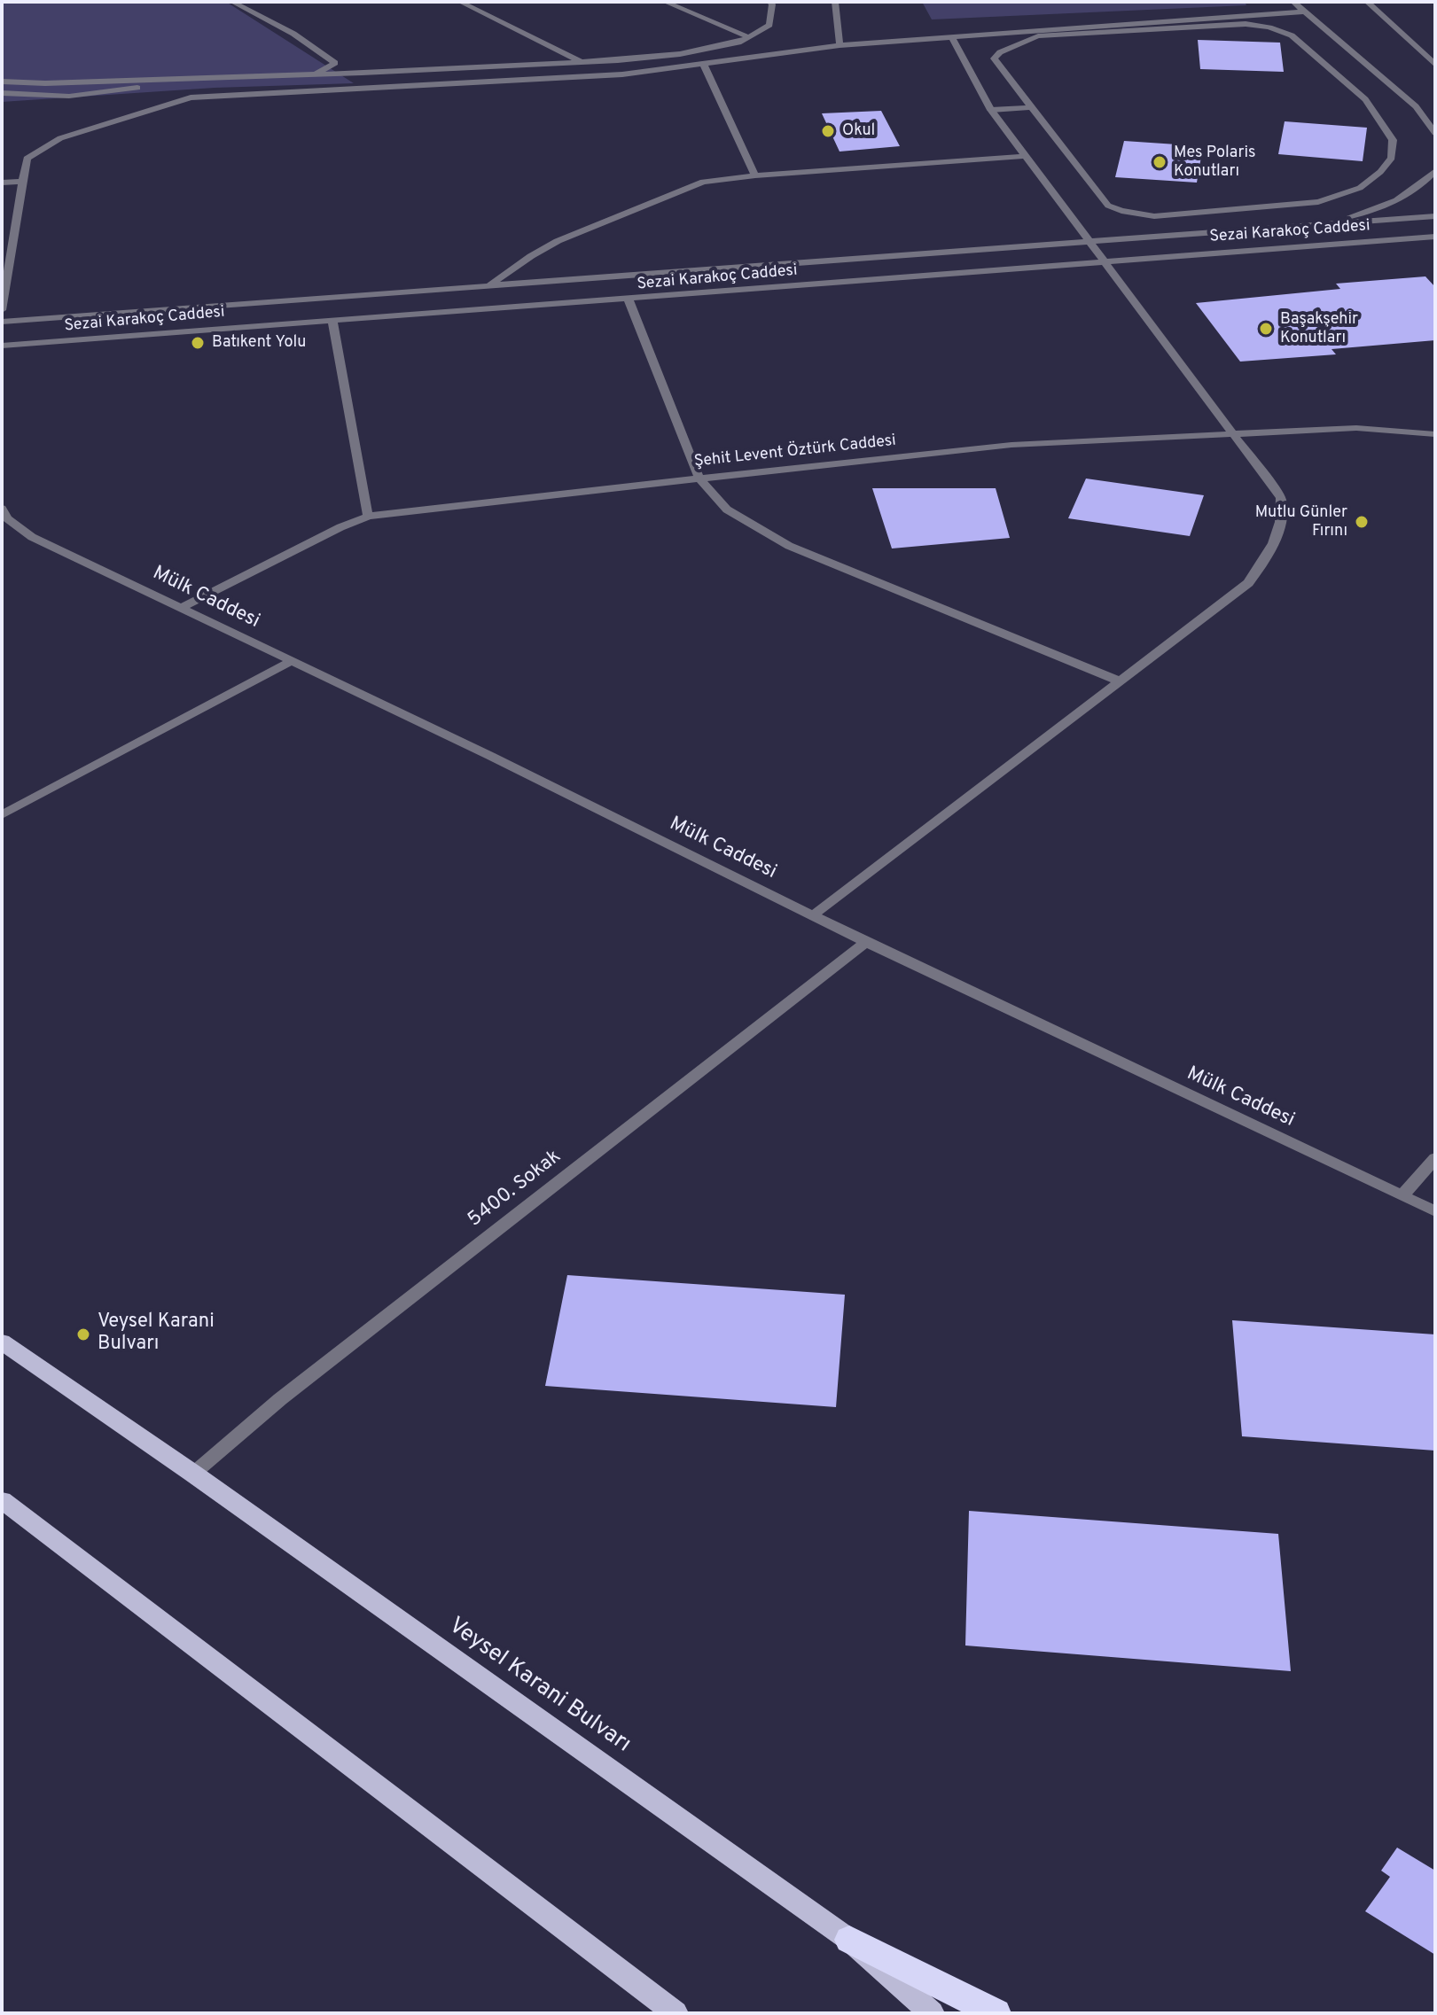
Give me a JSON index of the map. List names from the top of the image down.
{
  "streets": {
    "main road": ["Veysel Karani Bulvarı"],
    "street": [
      "Sezai Karakoç Caddesi",
      "Şehit Levent Öztürk Caddesi",
      "Mülk Caddesi",
      "5400. Sokak"
    ]
  },
  "crossings": [
    ["Şehit Levent Öztürk Caddesi", "Mülk Caddesi"],
    ["Mülk Caddesi", "5400. Sokak"],
    ["5400. Sokak", "Veysel Karani Bulvarı"]
  ],
  "places": [
    "Okul",
    "Mes Polaris Konutları",
    "Başakşehir Konutları",
    "Batıkent Yolu",
    "Mutlu Günler Fırını",
    "Veysel Karani Bulvarı"
  ]
}
